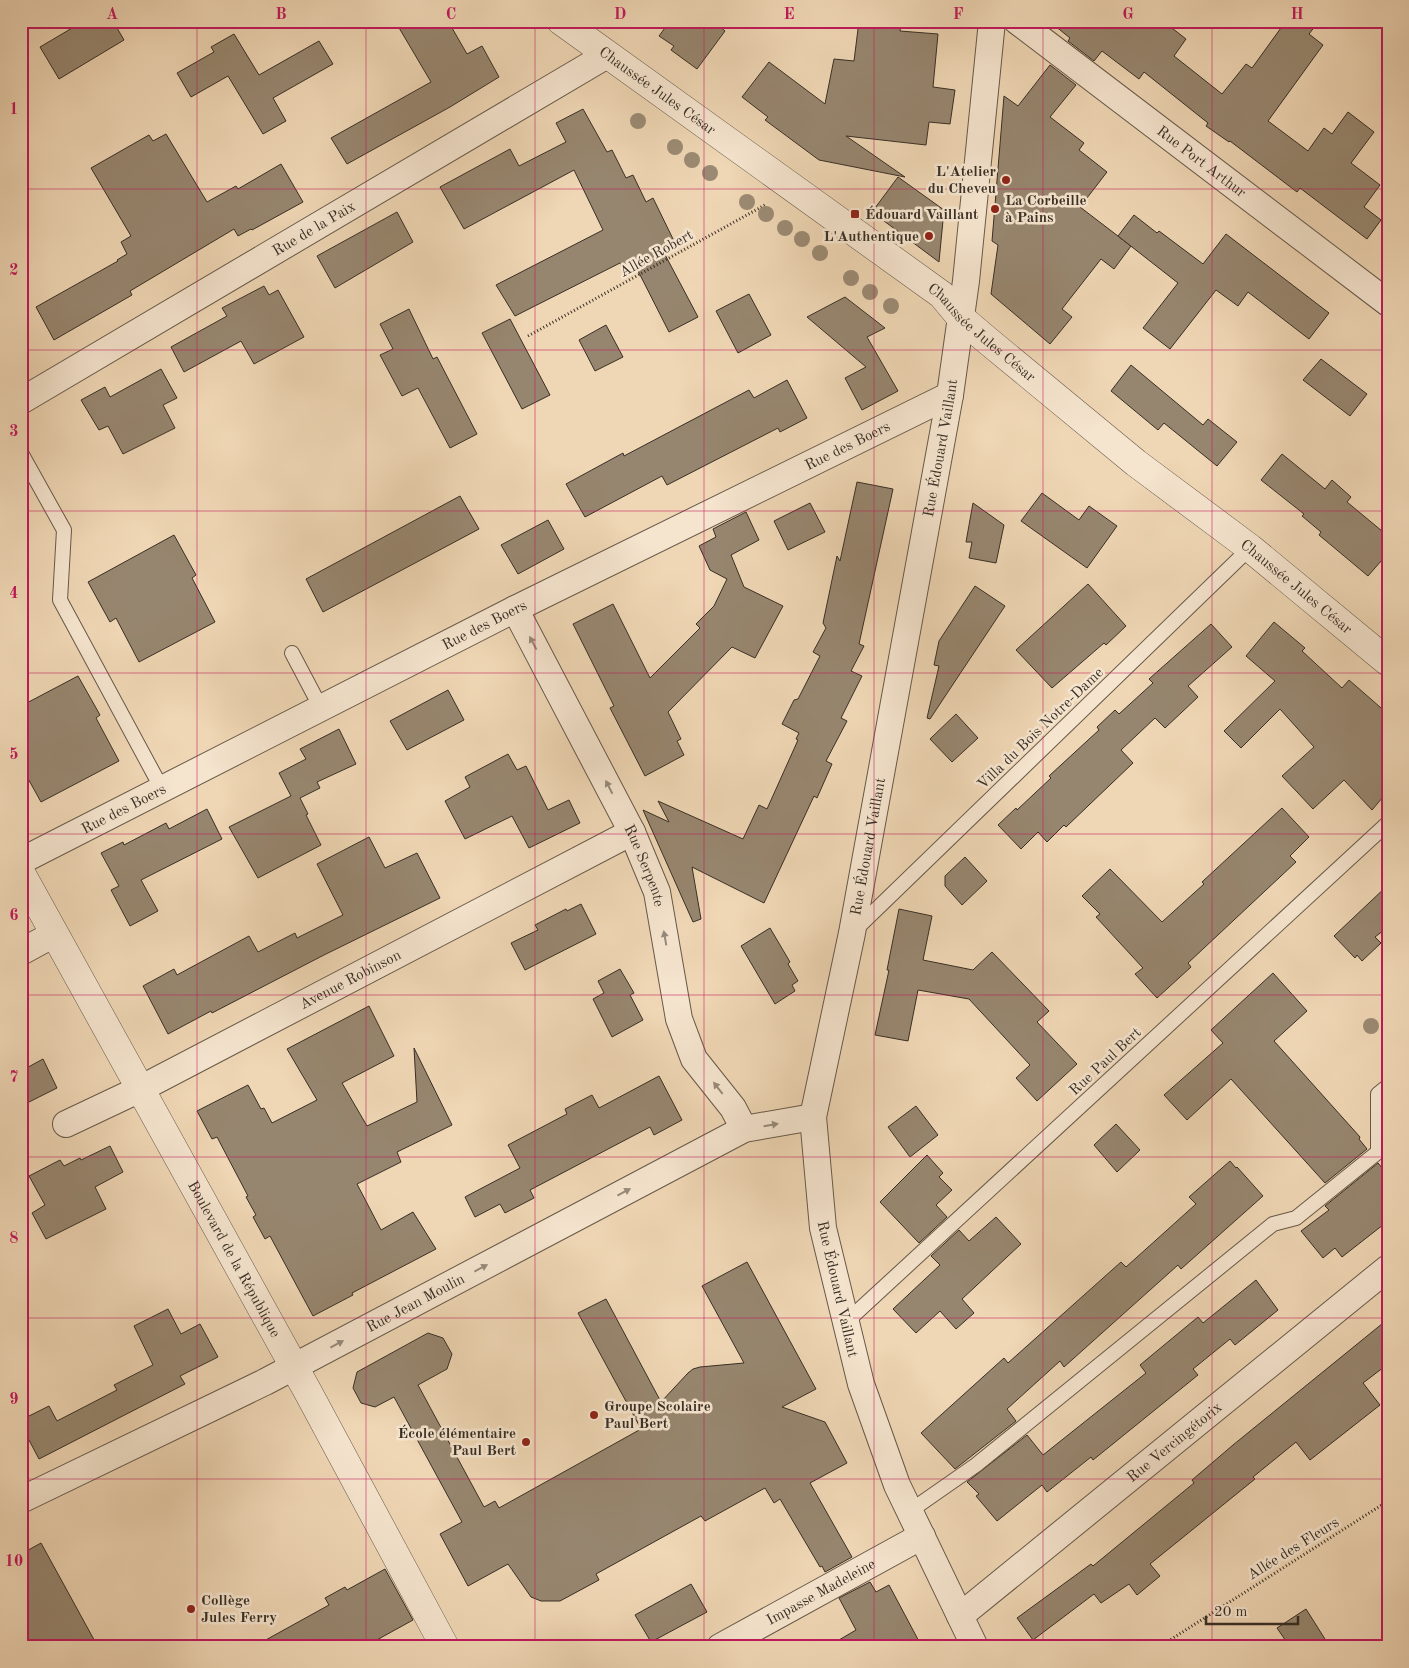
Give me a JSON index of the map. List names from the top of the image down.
{
  "streets": {
    "street": [
      "Chaussée Jules César",
      "Rue Port Arthur",
      "Rue de la Paix",
      "Rue des Boers",
      "Rue Édouard Vaillant",
      "Rue Serpente",
      "Avenue Robinson",
      "Boulevard de la République",
      "Rue Jean Moulin",
      "Rue Vercingétorix",
      "Impasse Madeleine"
    ],
    "lane": ["Villa du Bois Notre-Dame", "Rue Paul Bert"],
    "path": ["Allée Robert", "Allée des Fleurs"]
  },
  "crossings": [
    ["Chaussée Jules César", "Rue de la Paix"],
    ["Chaussée Jules César", "Allée Robert"],
    ["Chaussée Jules César", "Rue Édouard Vaillant"],
    ["Chaussée Jules César", "Villa du Bois Notre-Dame"],
    ["Rue des Boers", "Rue Édouard Vaillant"],
    ["Rue des Boers", "Rue Serpente"],
    ["Rue Édouard Vaillant", "Villa du Bois Notre-Dame"],
    ["Rue Édouard Vaillant", "Rue Paul Bert"],
    ["Rue Édouard Vaillant", "Rue Jean Moulin"],
    ["Rue Édouard Vaillant", "Rue Vercingétorix"],
    ["Rue Édouard Vaillant", "Impasse Madeleine"],
    ["Rue Serpente", "Avenue Robinson"],
    ["Rue Serpente", "Rue Jean Moulin"],
    ["Avenue Robinson", "Boulevard de la République"],
    ["Boulevard de la République", "Rue Jean Moulin"]
  ],
  "one_way": ["Rue Serpente", "Rue Jean Moulin"],
  "places": {
    "other": [
      "L'Atelier du Cheveu",
      "La Corbeille à Pains",
      "L'Authentique",
      "Groupe Scolaire Paul Bert",
      "École élémentaire Paul Bert",
      "Collège Jules Ferry"
    ],
    "transit": ["Édouard Vaillant"]
  },
  "scale_bar": "20 m",
  "grid": {
    "columns": [
      "A",
      "B",
      "C",
      "D",
      "E",
      "F",
      "G",
      "H"
    ],
    "rows": [
      "1",
      "2",
      "3",
      "4",
      "5",
      "6",
      "7",
      "8",
      "9",
      "10"
    ]
  }
}
